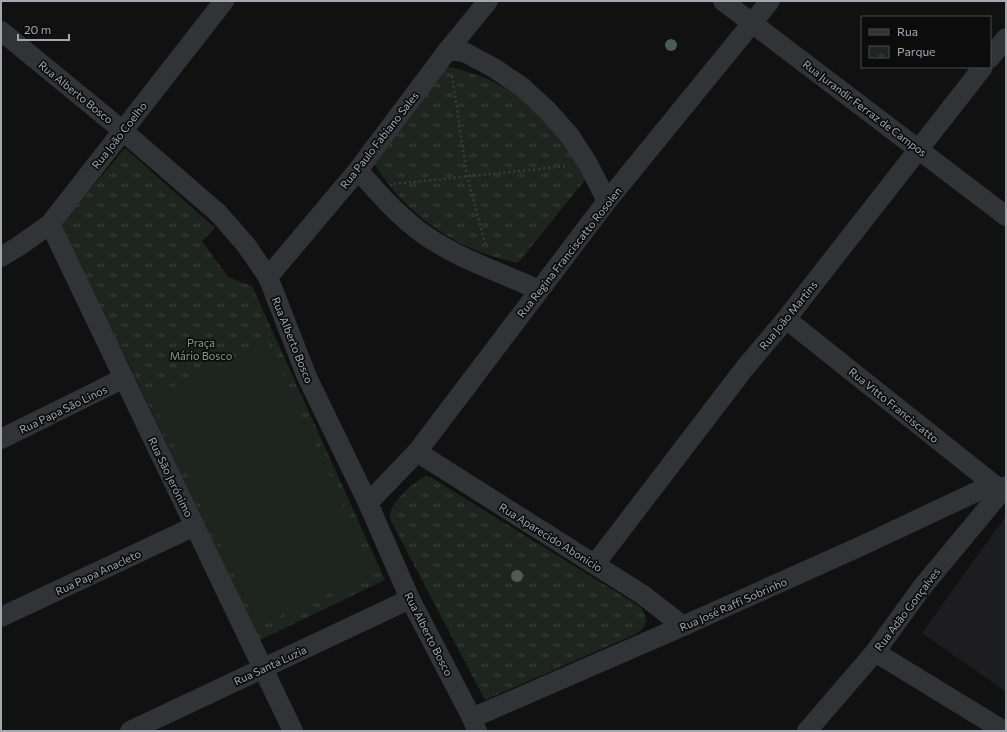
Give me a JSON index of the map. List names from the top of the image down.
{
  "streets": {
    "street": [
      "Rua Alberto Bosco",
      "Rua Jurandir Ferraz de Campos",
      "Rua João Coelho",
      "Rua Paulo Fabiano Sales",
      "Rua Regina Franciscatto Rosolen",
      "Rua João Martins",
      "Rua Vitto Franciscatto",
      "Rua Papa São Linos",
      "Rua São Jerónimo",
      "Rua Aparecido Abonicio",
      "Rua Papa Anacleto",
      "Rua José Raffi Sobrinho",
      "Rua Adão Gonçalves",
      "Rua Santa Luzia"
    ]
  },
  "crossings": [
    ["Rua Alberto Bosco", "Rua João Coelho"],
    ["Rua Alberto Bosco", "Rua Paulo Fabiano Sales"],
    ["Rua Alberto Bosco", "Rua Regina Franciscatto Rosolen"],
    ["Rua Alberto Bosco", "Rua José Raffi Sobrinho"],
    ["Rua Alberto Bosco", "Rua Santa Luzia"],
    ["Rua Jurandir Ferraz de Campos", "Rua Regina Franciscatto Rosolen"],
    ["Rua Jurandir Ferraz de Campos", "Rua João Martins"],
    ["Rua João Coelho", "Rua São Jerónimo"],
    ["Rua Regina Franciscatto Rosolen", "Rua Aparecido Abonicio"],
    ["Rua João Martins", "Rua Vitto Franciscatto"],
    ["Rua João Martins", "Rua Aparecido Abonicio"],
    ["Rua Vitto Franciscatto", "Rua José Raffi Sobrinho"],
    ["Rua Vitto Franciscatto", "Rua Adão Gonçalves"],
    ["Rua Papa São Linos", "Rua São Jerónimo"],
    ["Rua São Jerónimo", "Rua Papa Anacleto"],
    ["Rua São Jerónimo", "Rua Santa Luzia"],
    ["Rua Aparecido Abonicio", "Rua José Raffi Sobrinho"],
    ["Rua José Raffi Sobrinho", "Rua Adão Gonçalves"]
  ],
  "parks": ["Praça Mário Bosco"],
  "legend": ["Rua", "Parque"],
  "scale_bar": "20 m"
}
